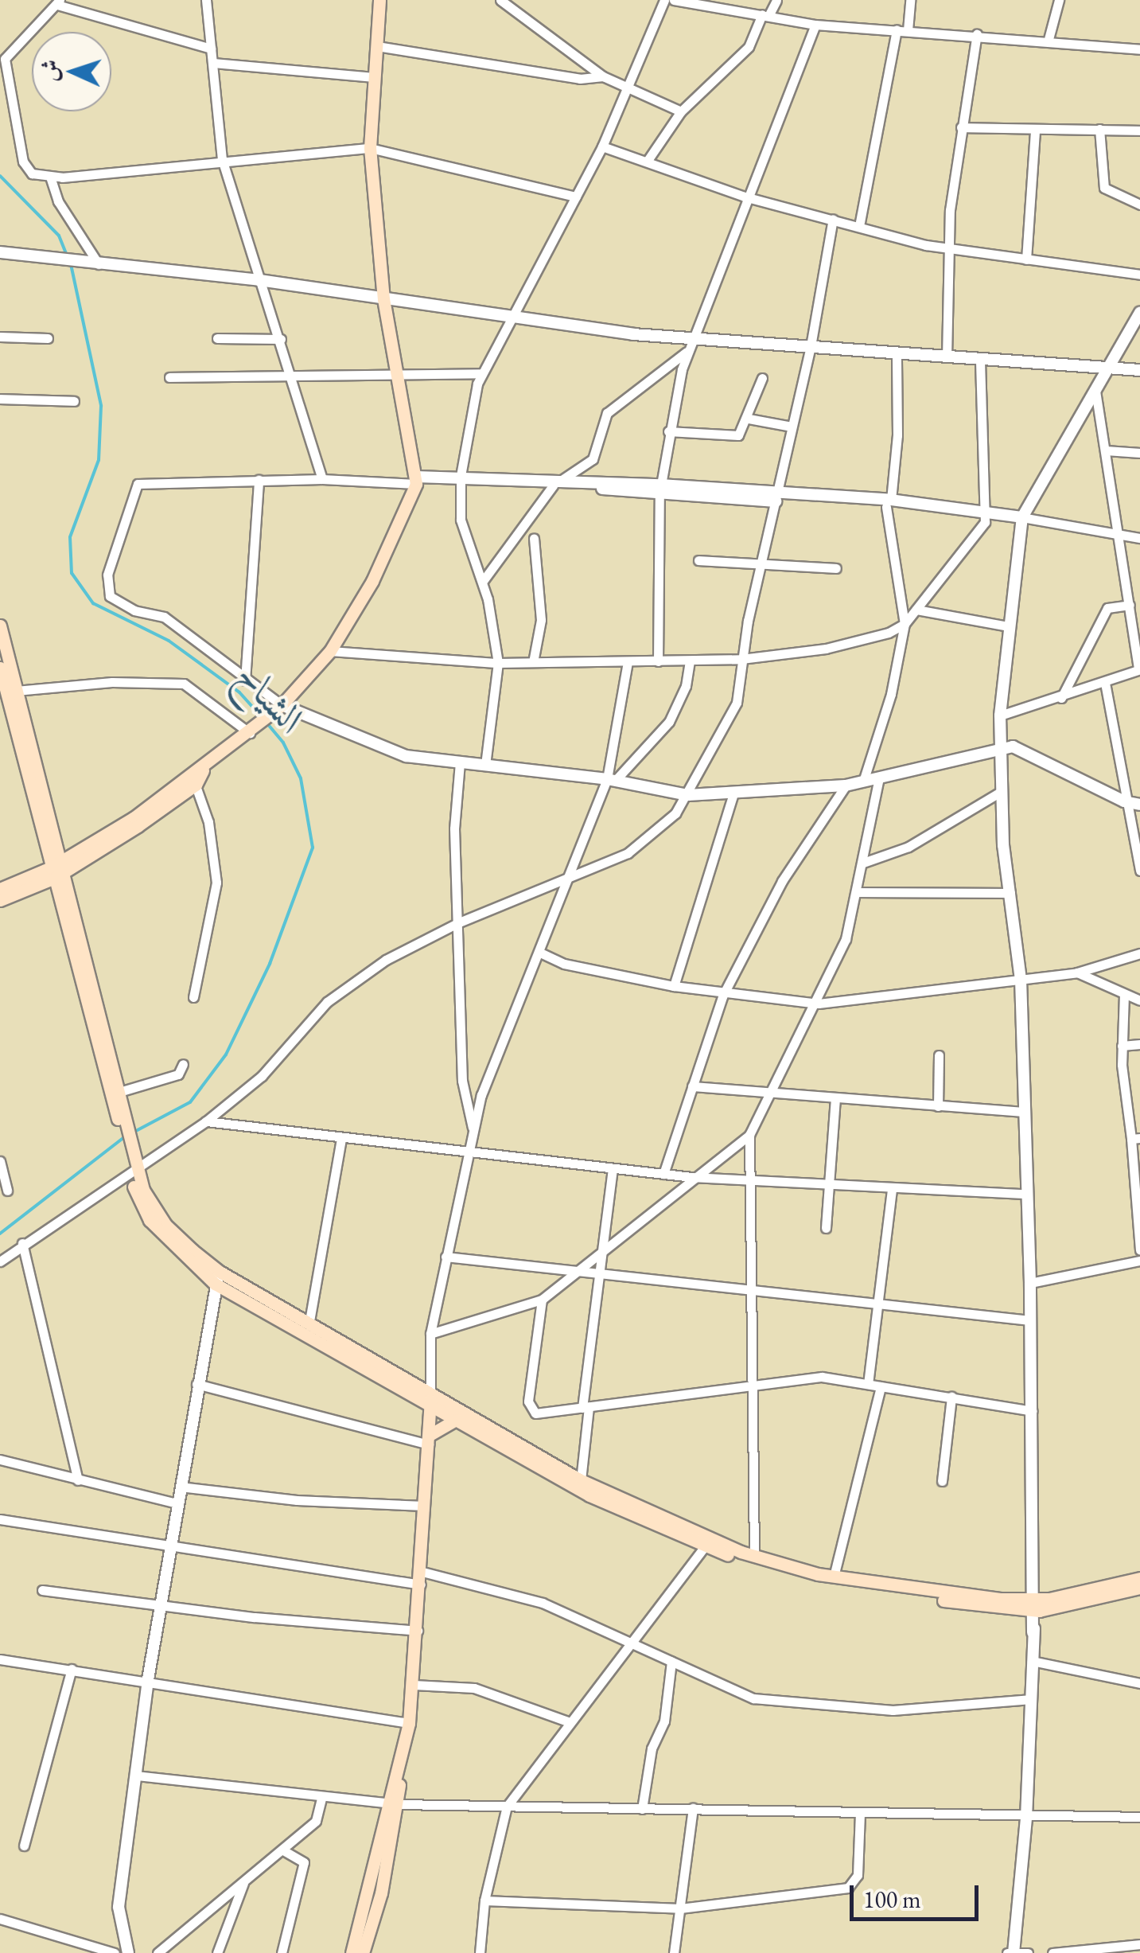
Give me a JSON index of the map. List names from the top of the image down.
{
  "water": ["الشياح"],
  "scale_bar": "100 m",
  "north": "left"
}
